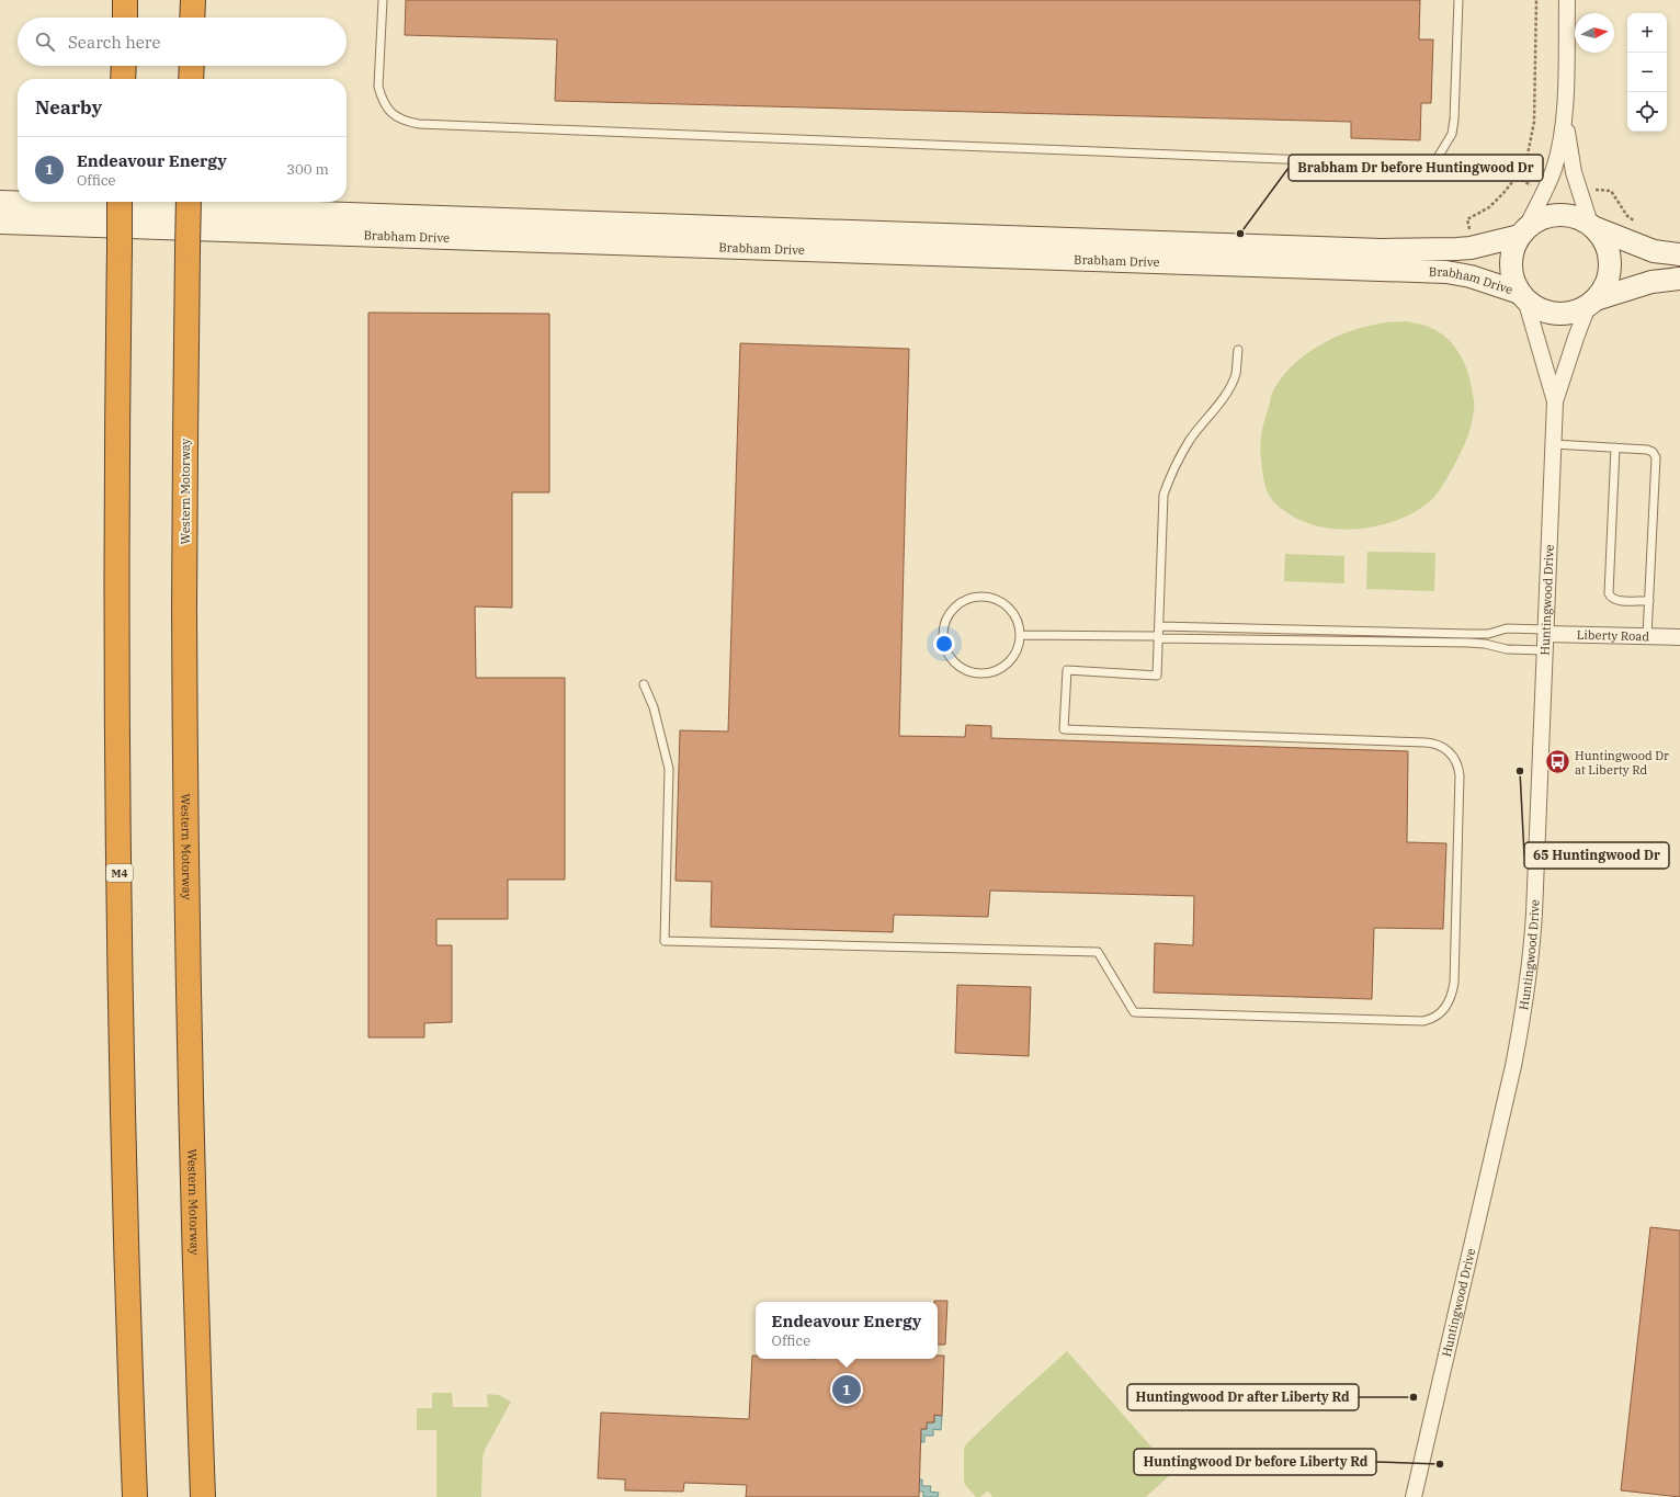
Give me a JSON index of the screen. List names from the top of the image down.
{
  "streets": {
    "highway": ["Western Motorway", "M4"],
    "main road": ["Brabham Drive"],
    "street": ["Huntingwood Drive", "Liberty Road"]
  },
  "crossings": [
    ["Brabham Drive", "Huntingwood Drive"],
    ["Huntingwood Drive", "Liberty Road"]
  ],
  "places": {
    "other": [
      "Brabham Dr before Huntingwood Dr",
      "65 Huntingwood Dr",
      "Huntingwood Dr after Liberty Rd",
      "Huntingwood Dr before Liberty Rd"
    ],
    "bus stop": ["Huntingwood Dr at Liberty Rd"]
  },
  "north": "right",
  "page": {
    "map_buttons": ["+", "−"],
    "search": "Search here",
    "heading": "Nearby",
    "list": [
      {
        "mark": "1",
        "name": "Endeavour Energy",
        "note": "Office",
        "value": "300 m"
      }
    ],
    "popup": ["Endeavour Energy", "Office"],
    "pins": "1"
  }
}
